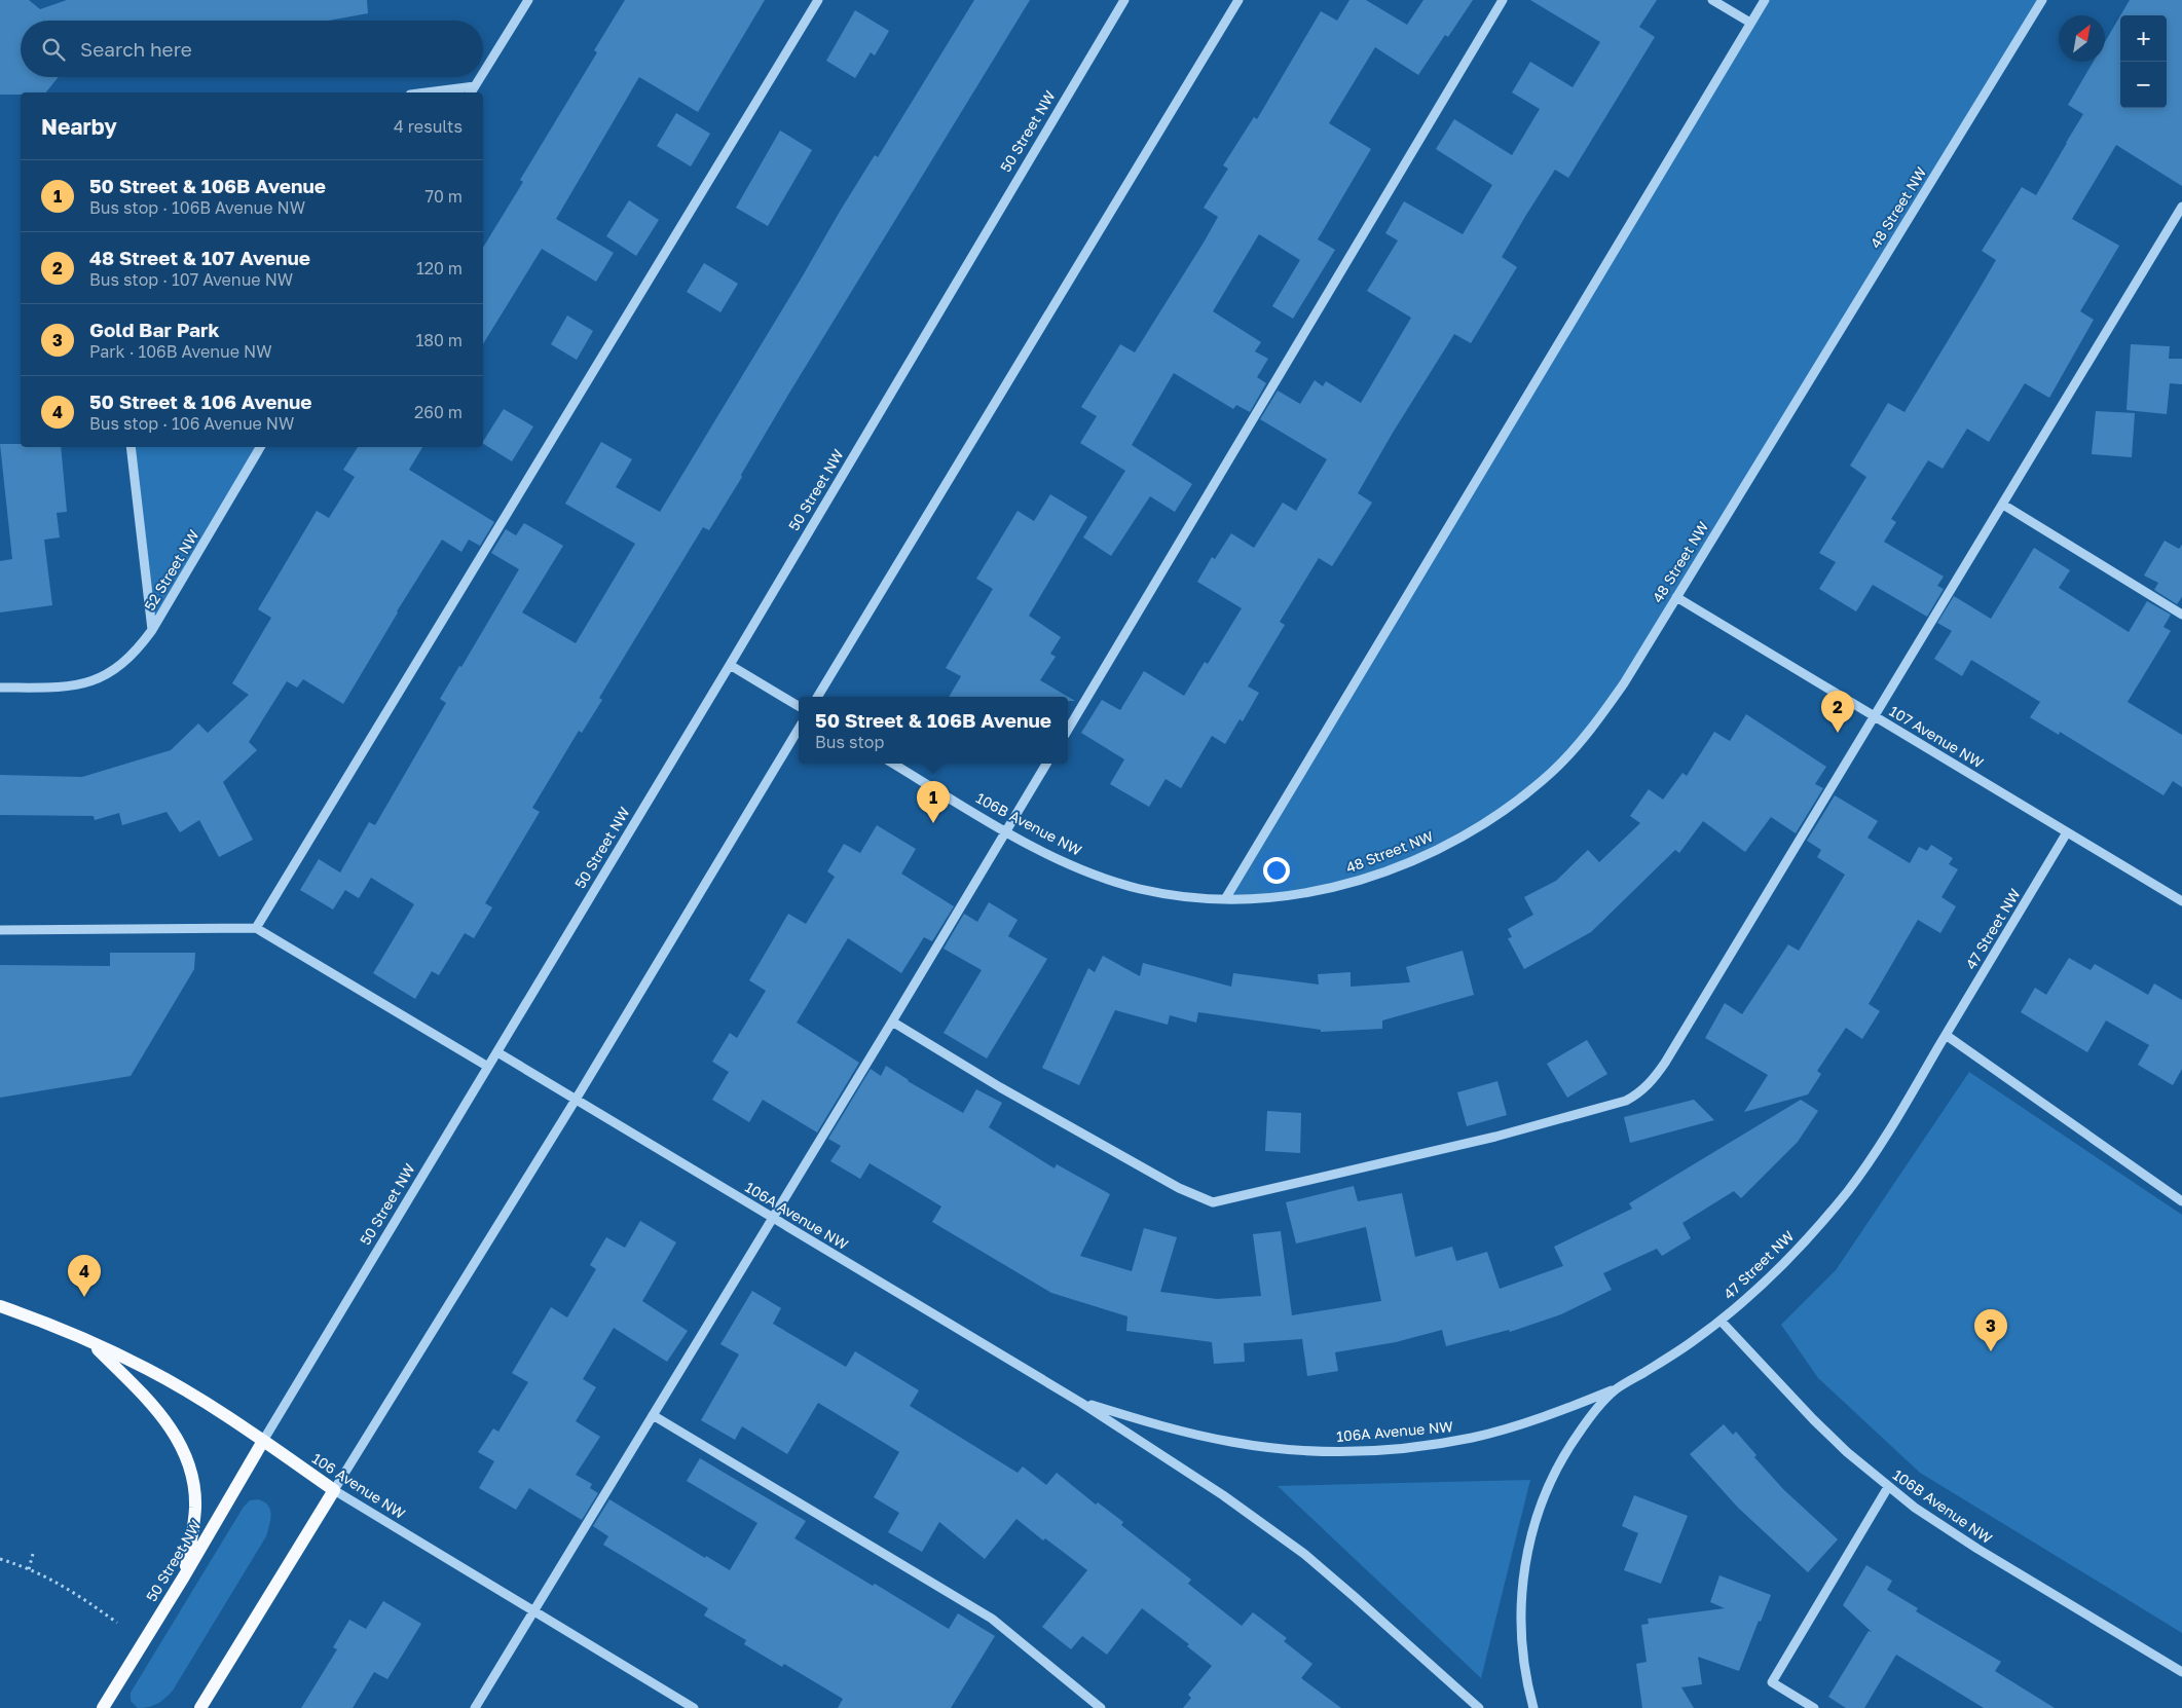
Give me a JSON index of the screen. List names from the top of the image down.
{
  "streets": {
    "main road": ["50 Street NW", "106 Avenue NW"],
    "street": [
      "48 Street NW",
      "52 Street NW",
      "107 Avenue NW",
      "106B Avenue NW",
      "47 Street NW",
      "106A Avenue NW"
    ]
  },
  "crossings": [
    ["50 Street NW", "106A Avenue NW"],
    ["50 Street NW", "106 Avenue NW"],
    ["48 Street NW", "107 Avenue NW"],
    ["48 Street NW", "106B Avenue NW"],
    ["107 Avenue NW", "47 Street NW"],
    ["106B Avenue NW", "47 Street NW"],
    ["47 Street NW", "106A Avenue NW"]
  ],
  "north": "top right",
  "page": {
    "map_buttons": ["+", "−"],
    "search": "Search here",
    "heading": ["Nearby", "4 results"],
    "list": [
      {
        "mark": "1",
        "name": "50 Street & 106B Avenue",
        "note": "Bus stop · 106B Avenue NW",
        "value": "70 m"
      },
      {
        "mark": "2",
        "name": "48 Street & 107 Avenue",
        "note": "Bus stop · 107 Avenue NW",
        "value": "120 m"
      },
      {
        "mark": "3",
        "name": "Gold Bar Park",
        "note": "Park · 106B Avenue NW",
        "value": "180 m"
      },
      {
        "mark": "4",
        "name": "50 Street & 106 Avenue",
        "note": "Bus stop · 106 Avenue NW",
        "value": "260 m"
      }
    ],
    "pins": [
      "2",
      "1",
      "4",
      "3"
    ],
    "popup": ["50 Street & 106B Avenue", "Bus stop"]
  }
}
